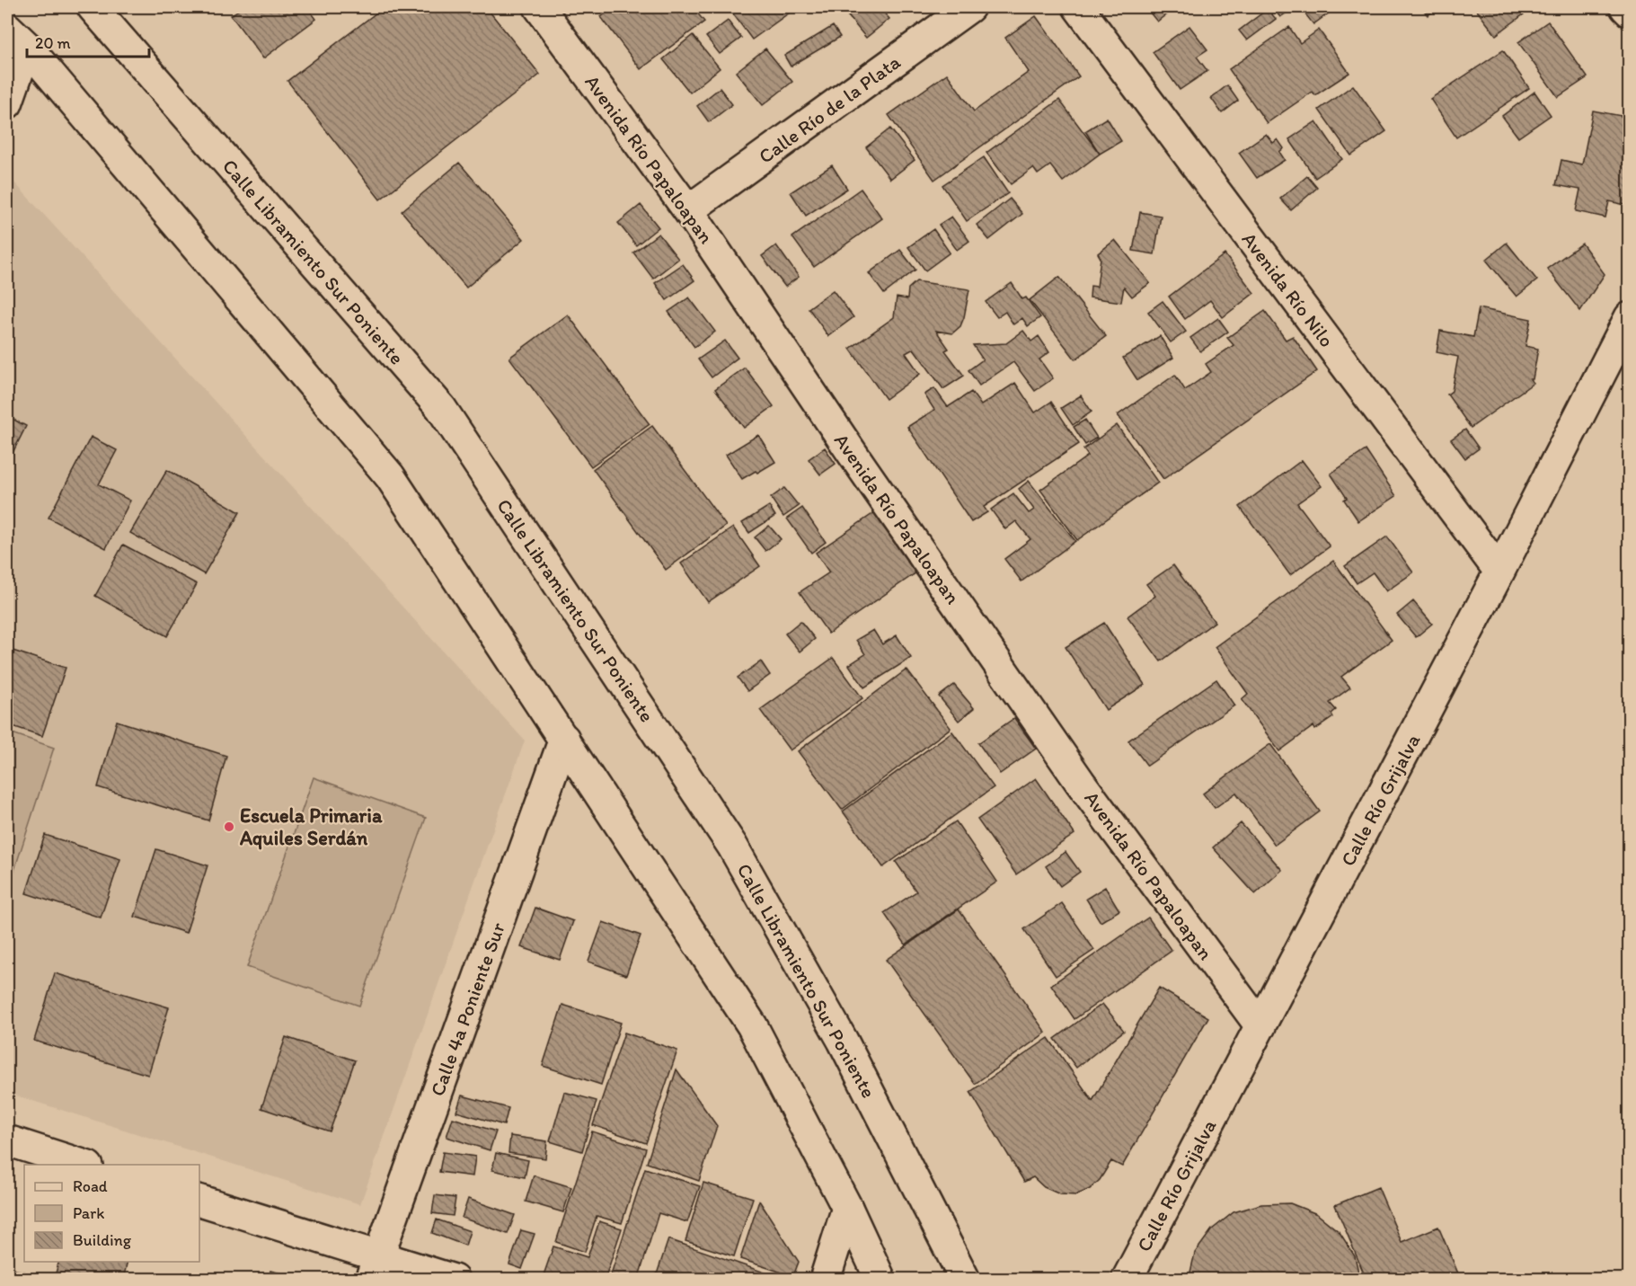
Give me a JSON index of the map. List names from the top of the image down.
{
  "streets": {
    "street": [
      "Calle Río de la Plata",
      "Avenida Río Papaloapan",
      "Calle Libramiento Sur Poniente",
      "Avenida Río Nilo",
      "Calle Río Grijalva",
      "Calle 4a Poniente Sur"
    ]
  },
  "crossings": [
    ["Calle Río de la Plata", "Avenida Río Papaloapan"],
    ["Avenida Río Papaloapan", "Calle Río Grijalva"],
    ["Avenida Río Nilo", "Calle Río Grijalva"]
  ],
  "places": ["Escuela Primaria Aquiles Serdán"],
  "legend": ["Road", "Park", "Building"],
  "scale_bar": "20 m"
}
